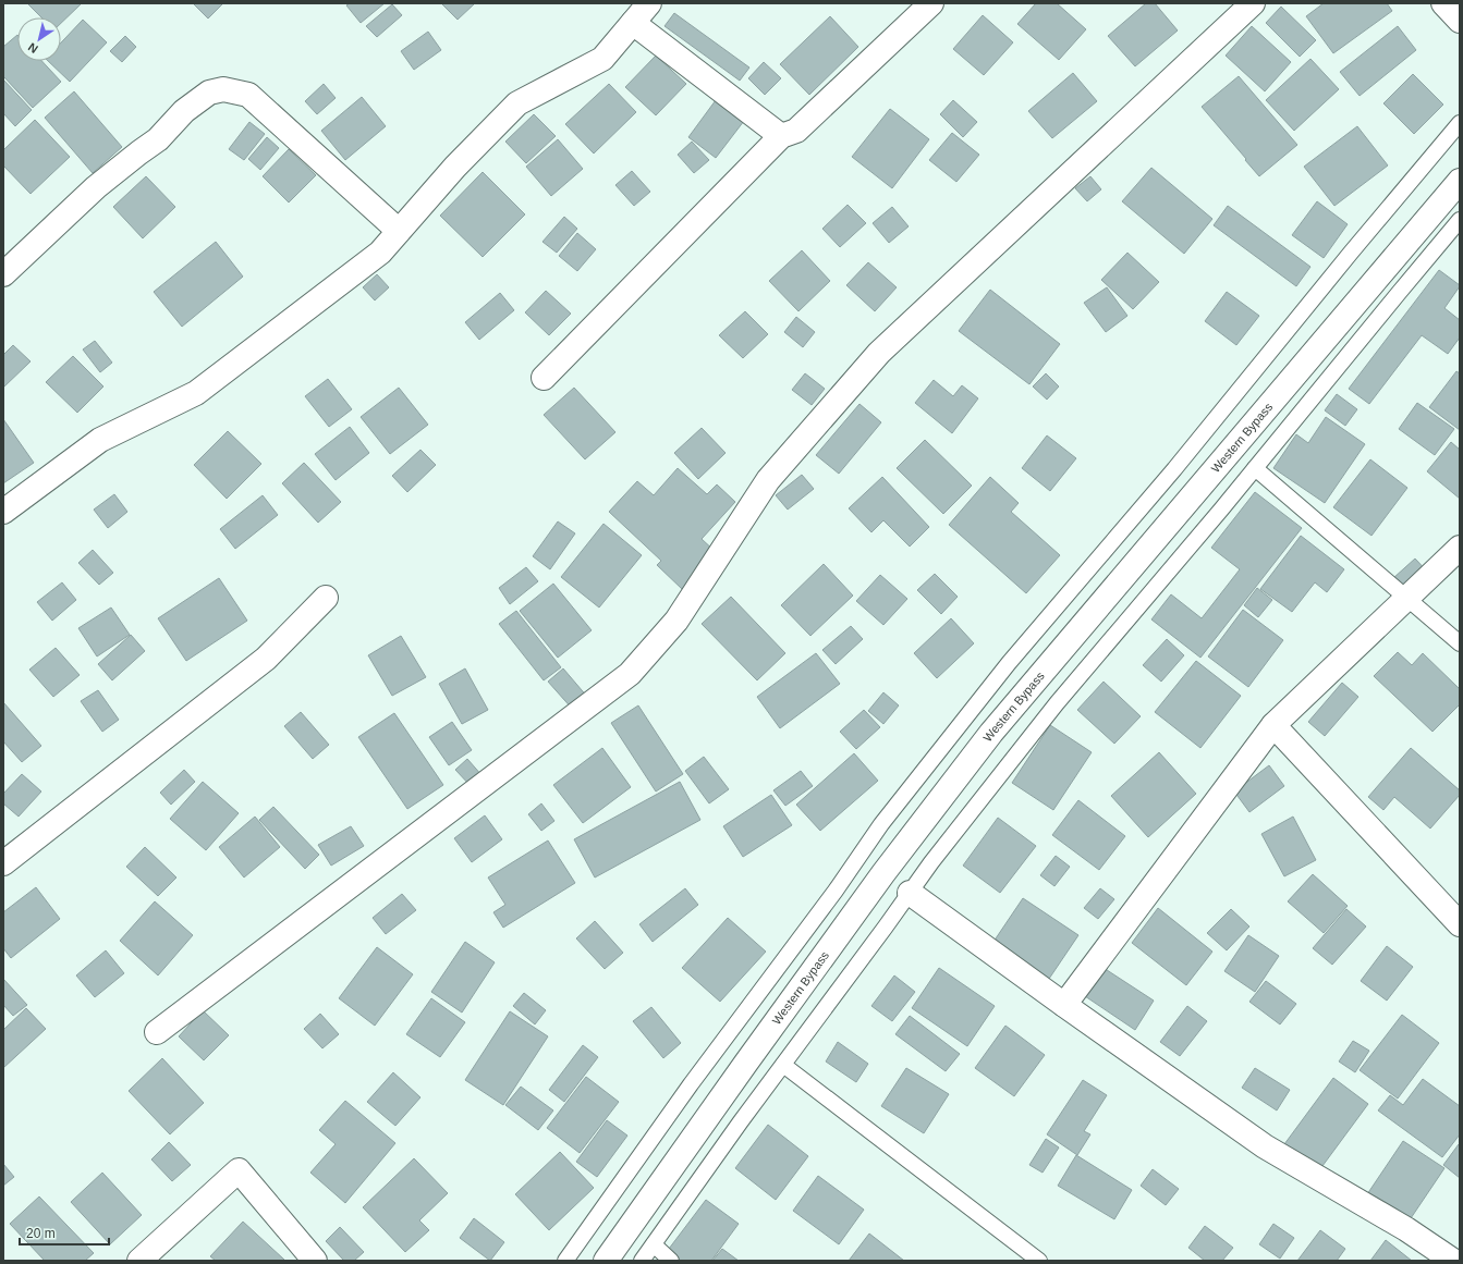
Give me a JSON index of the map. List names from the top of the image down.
{
  "streets": {
    "street": ["Western Bypass"]
  },
  "scale_bar": "20 m",
  "north": "bottom left"
}
